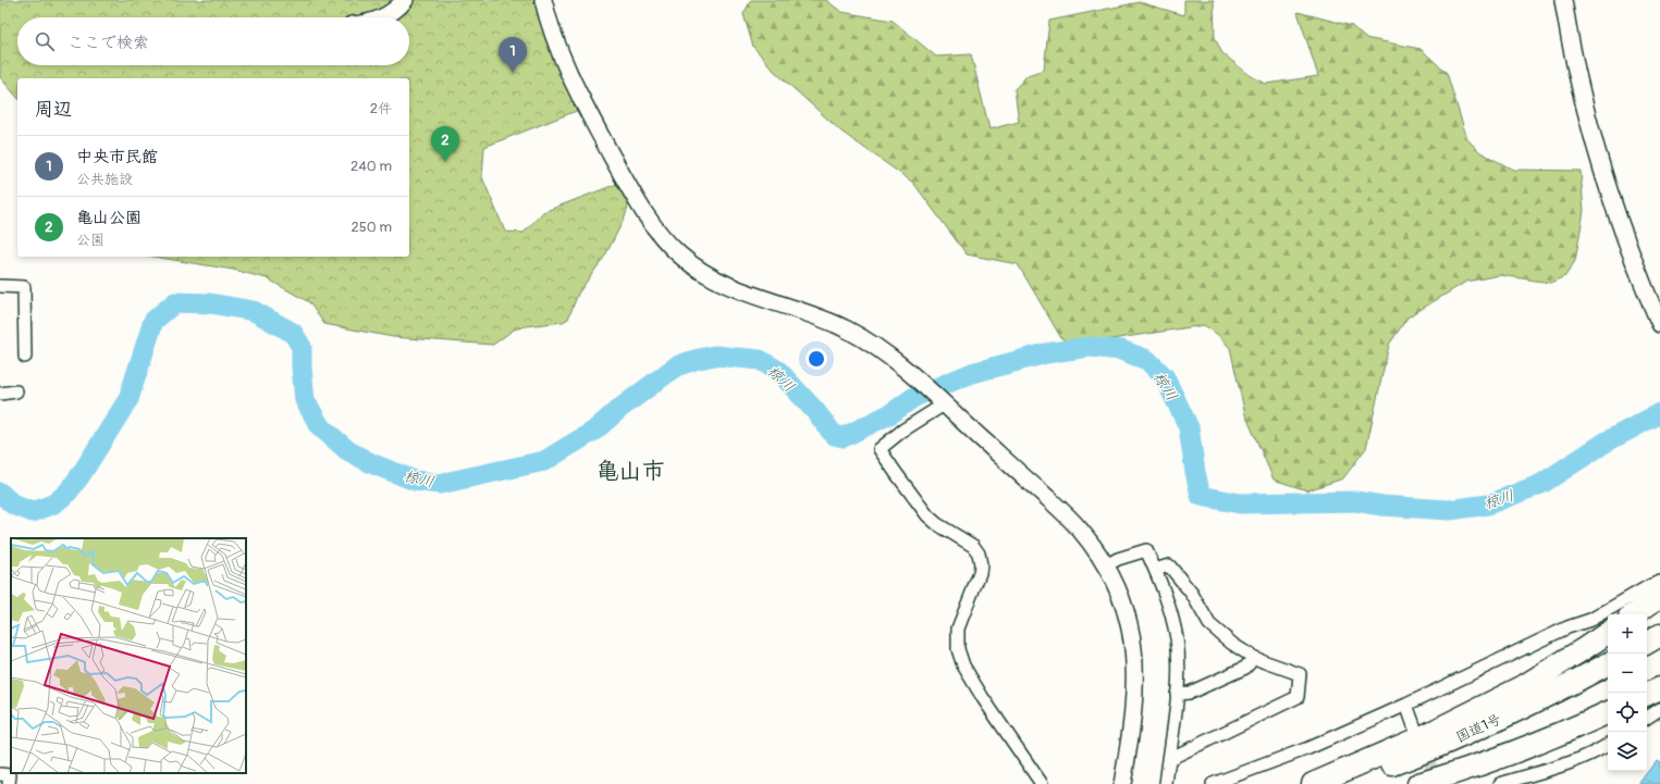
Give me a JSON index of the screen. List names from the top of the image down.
{
  "streets": {
    "highway": ["国道1号"]
  },
  "districts": ["亀山市"],
  "water": ["椋川"],
  "page": {
    "search": "ここで検索",
    "pins": ["1", "2"],
    "heading": ["周辺", "2件"],
    "list": [
      {
        "mark": "1",
        "name": "中央市民館",
        "note": "公共施設",
        "value": "240 m"
      },
      {
        "mark": "2",
        "name": "亀山公園",
        "note": "公園",
        "value": "250 m"
      }
    ],
    "map_buttons": ["+", "−"]
  }
}
